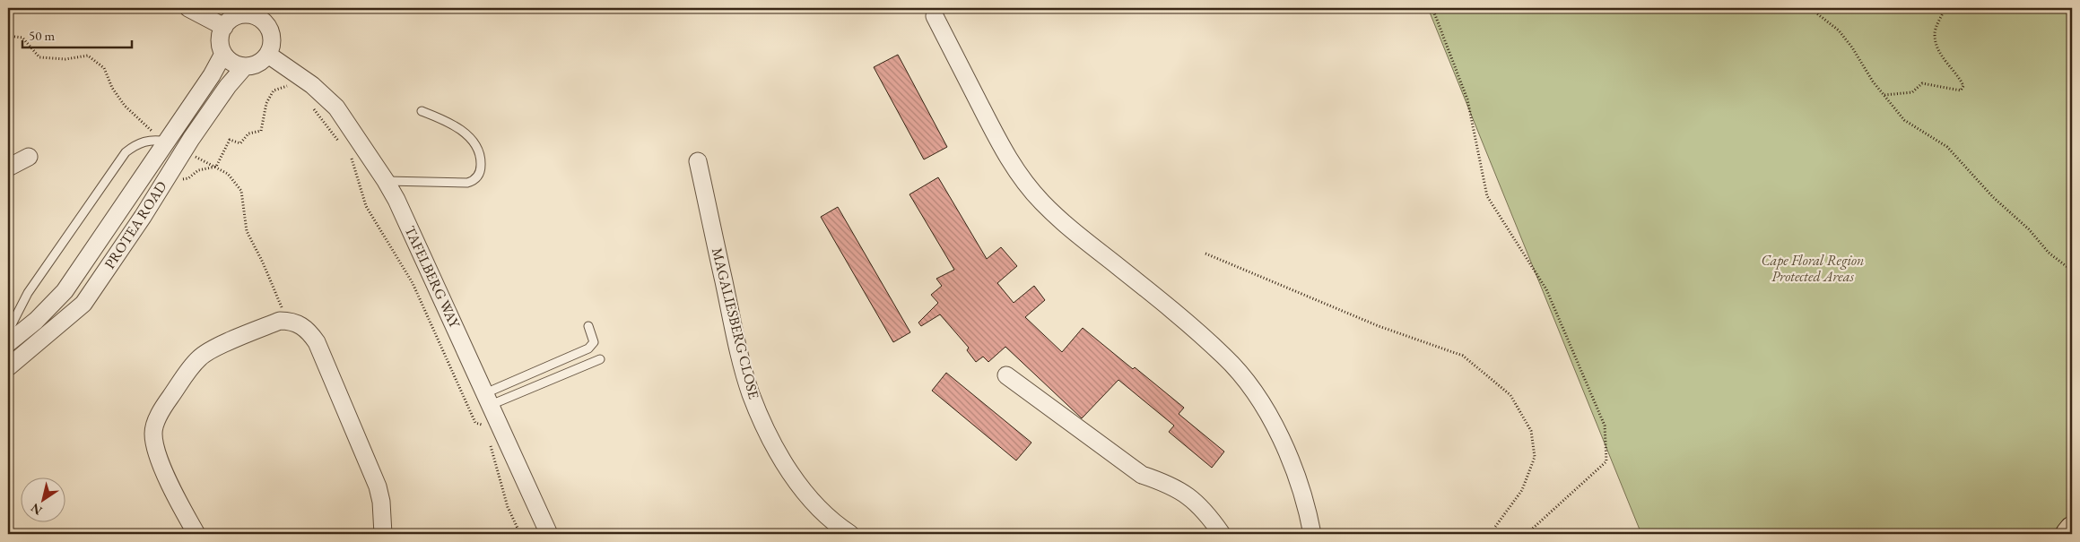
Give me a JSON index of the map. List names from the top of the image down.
{
  "streets": {
    "street": ["PROTEA ROAD", "TAFELBERG WAY", "MAGALIESBERG CLOSE"]
  },
  "crossings": [
    ["PROTEA ROAD", "TAFELBERG WAY"]
  ],
  "parks": ["Cape Floral Region Protected Areas"],
  "scale_bar": "50 m",
  "north": "bottom left"
}
